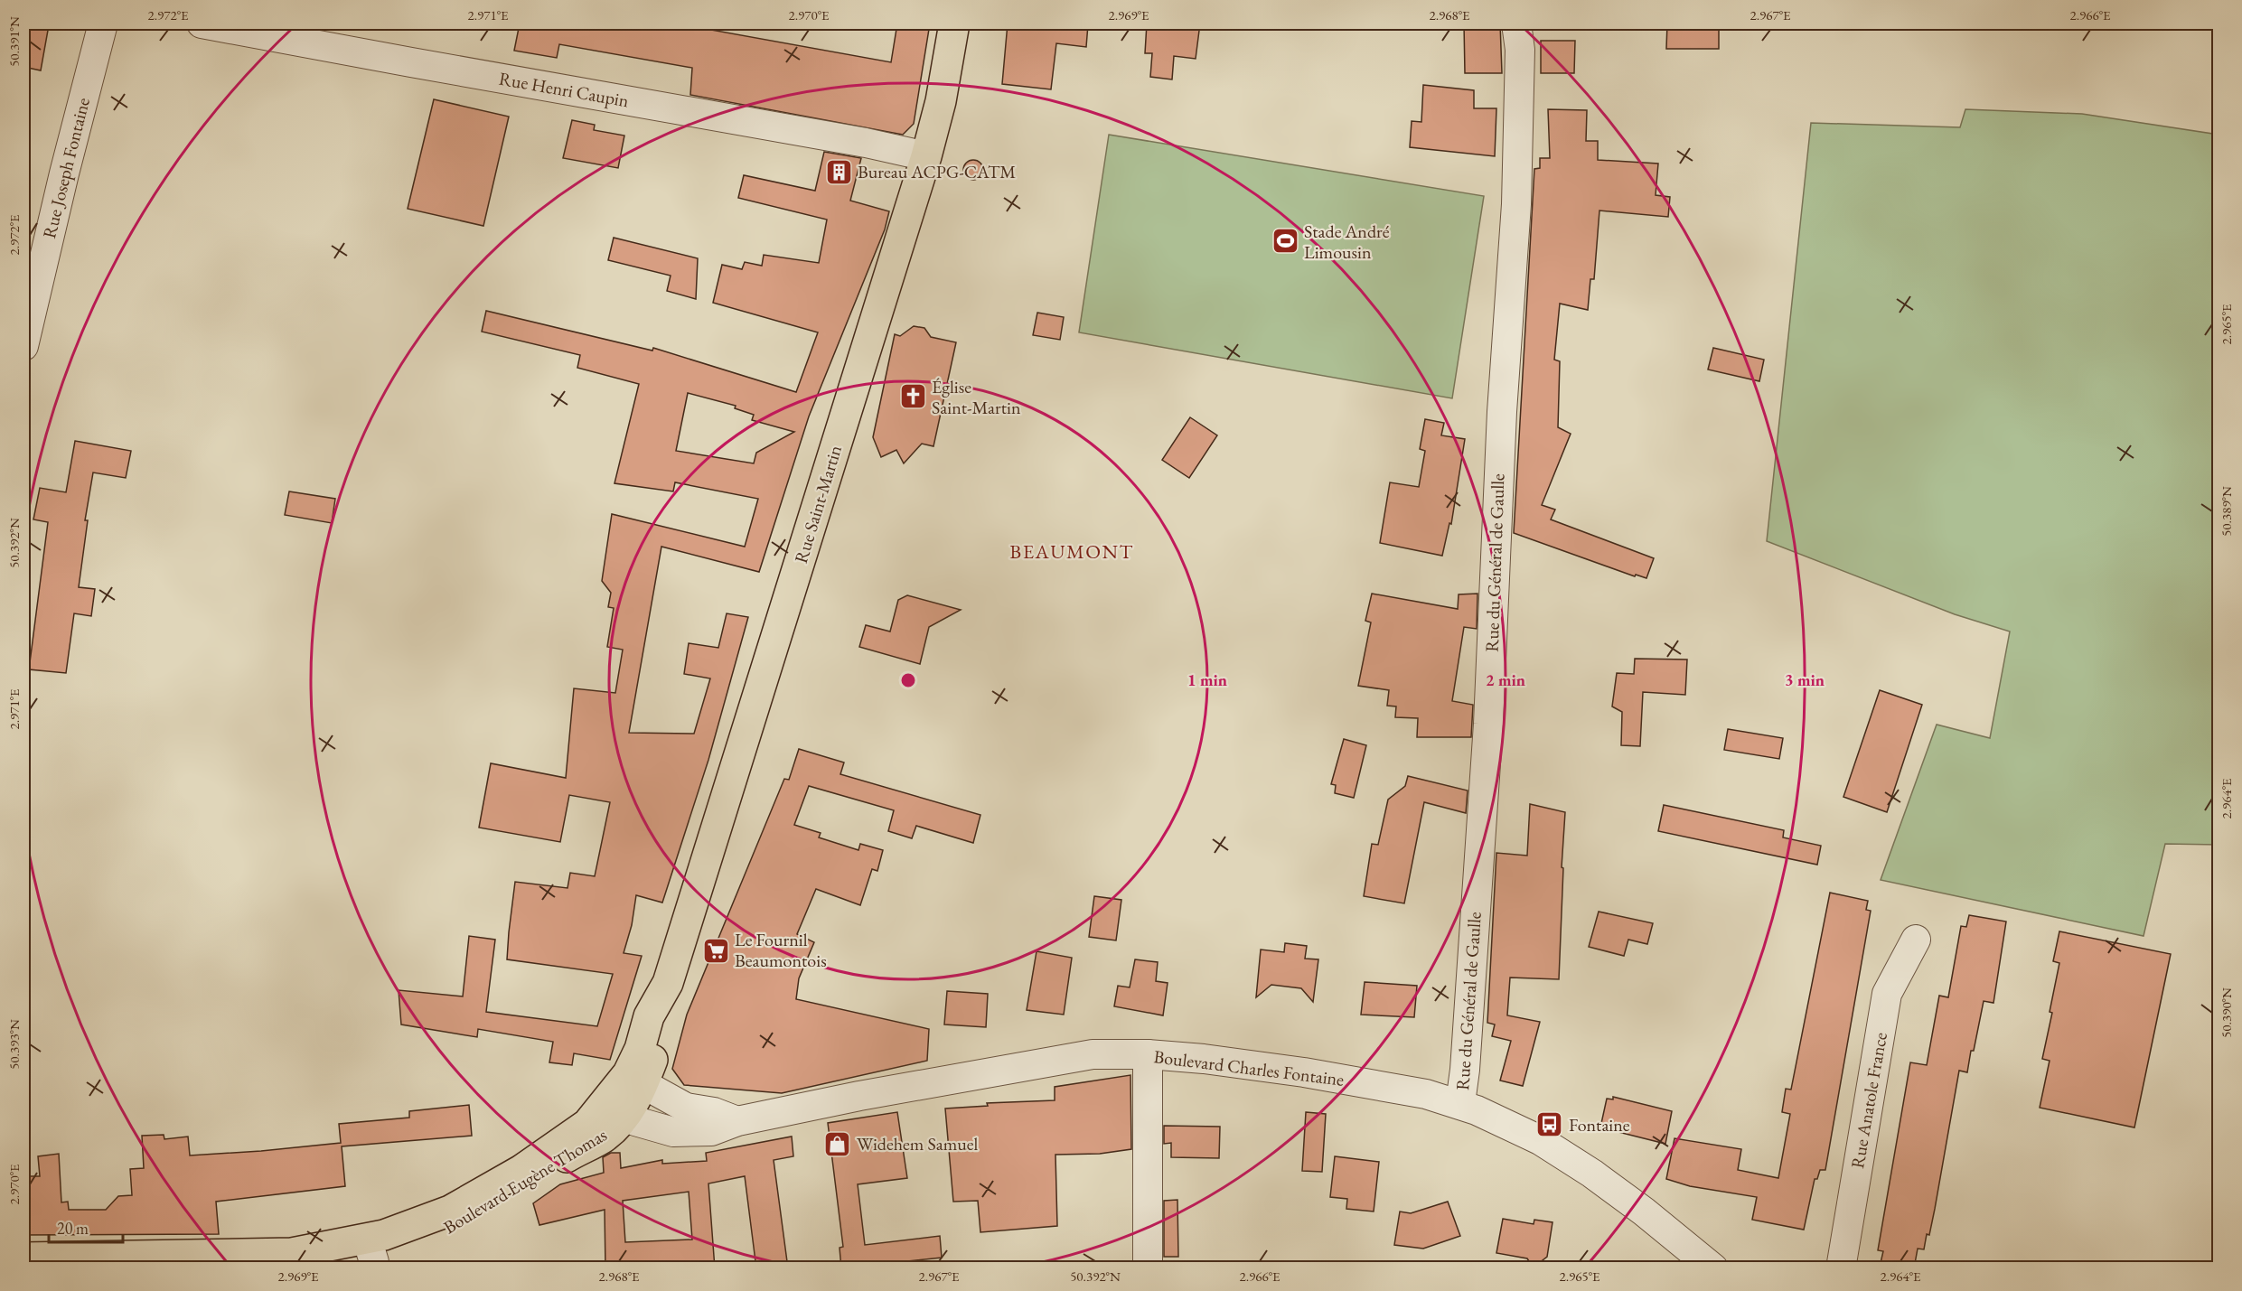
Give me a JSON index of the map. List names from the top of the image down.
{
  "streets": {
    "main road": ["Rue Saint-Martin", "Boulevard Eugène Thomas"],
    "street": [
      "Rue Henri Caupin",
      "Rue Joseph Fontaine",
      "Rue du Général de Gaulle",
      "Boulevard Charles Fontaine",
      "Rue Anatole France"
    ]
  },
  "crossings": [
    ["Rue Henri Caupin", "Rue Saint-Martin"],
    ["Rue Saint-Martin", "Boulevard Charles Fontaine"],
    ["Rue Saint-Martin", "Boulevard Eugène Thomas"],
    ["Rue du Général de Gaulle", "Boulevard Charles Fontaine"],
    ["Boulevard Charles Fontaine", "Boulevard Eugène Thomas"]
  ],
  "districts": ["BEAUMONT"],
  "places": {
    "building": ["Bureau ACPG-CATM"],
    "sports": ["Stade André Limousin"],
    "church": ["Église Saint-Martin"],
    "supermarket": ["Le Fournil Beaumontois"],
    "bus stop": ["Fontaine"],
    "shop": ["Widehem Samuel"]
  },
  "scale_bar": "20 m",
  "coordinates": [
    "2.972°E",
    "2.971°E",
    "2.970°E",
    "2.969°E",
    "2.968°E",
    "2.967°E",
    "2.966°E",
    "50.391°N",
    "2.965°E",
    "50.389°N",
    "50.392°N",
    "2.964°E",
    "50.390°N",
    "50.393°N"
  ],
  "rings": ["1 min", "2 min", "3 min"]
}
